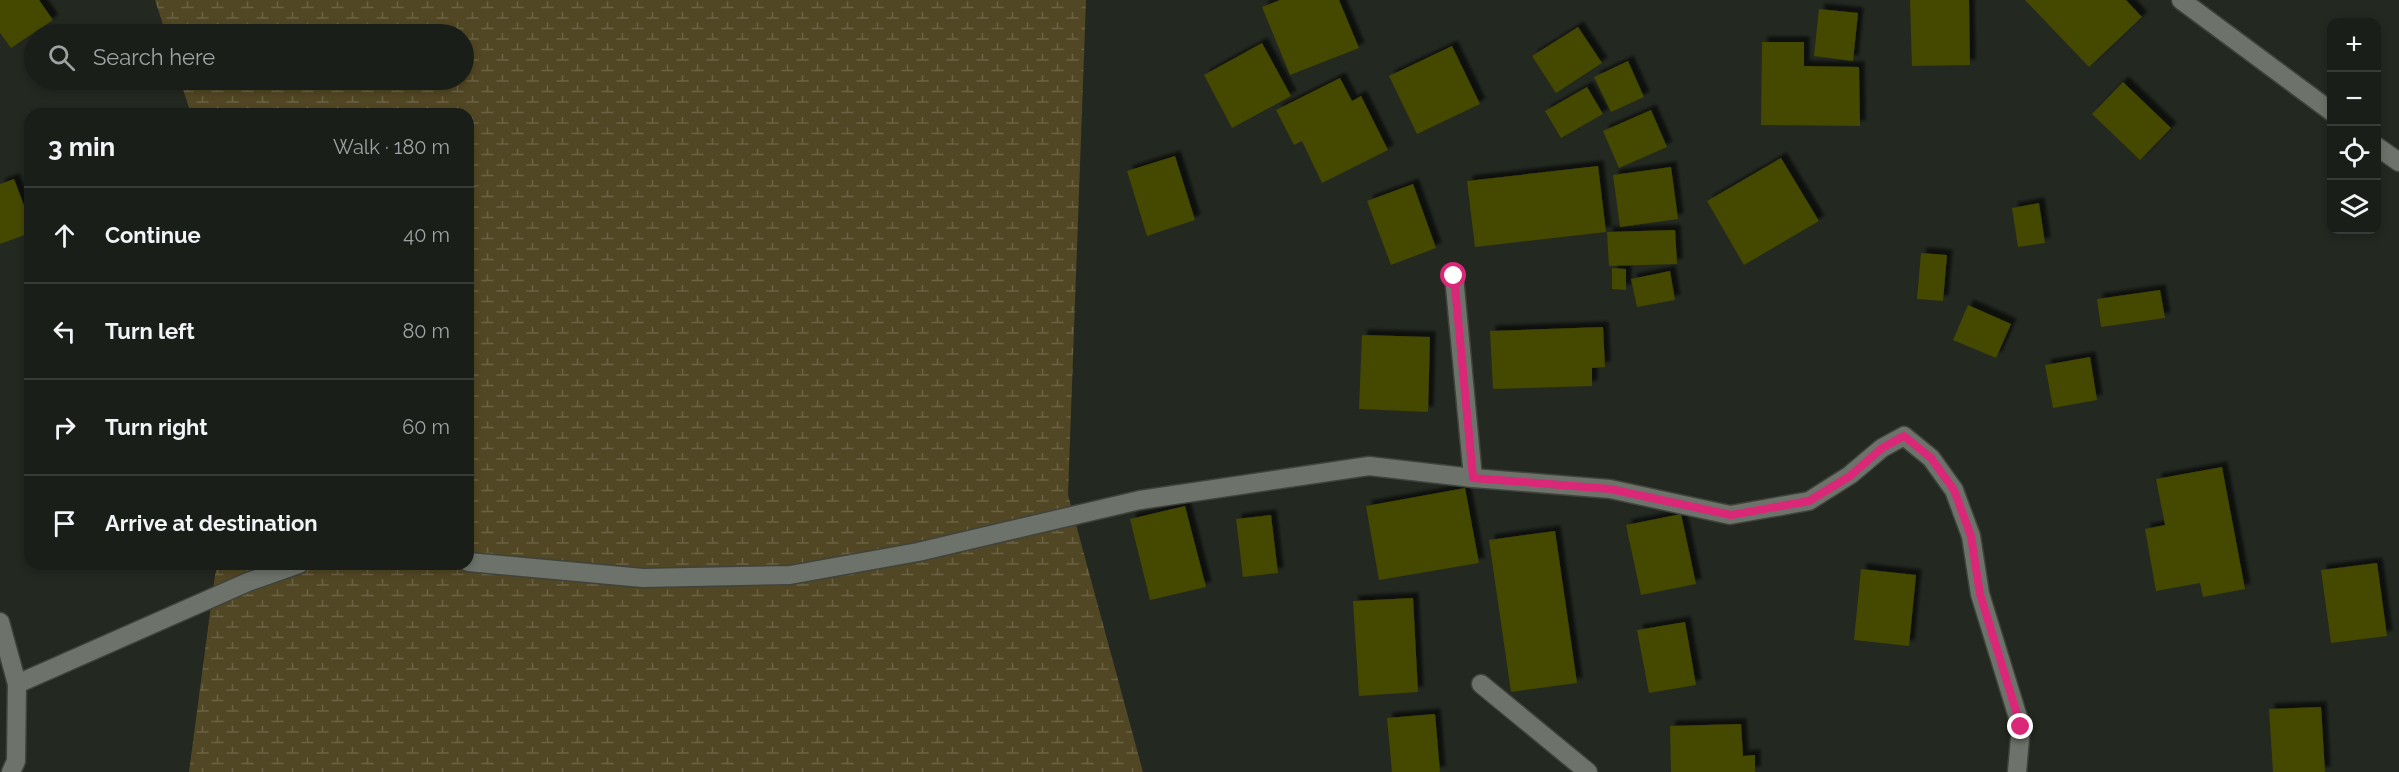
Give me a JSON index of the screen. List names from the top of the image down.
{
  "page": {
    "map_buttons": ["+", "−"],
    "search": "Search here",
    "heading": ["3 min", "Walk · 180 m"],
    "list": [
      ["Continue", "40 m"],
      ["Turn left", "80 m"],
      ["Turn right", "60 m"],
      "Arrive at destination"
    ]
  }
}
